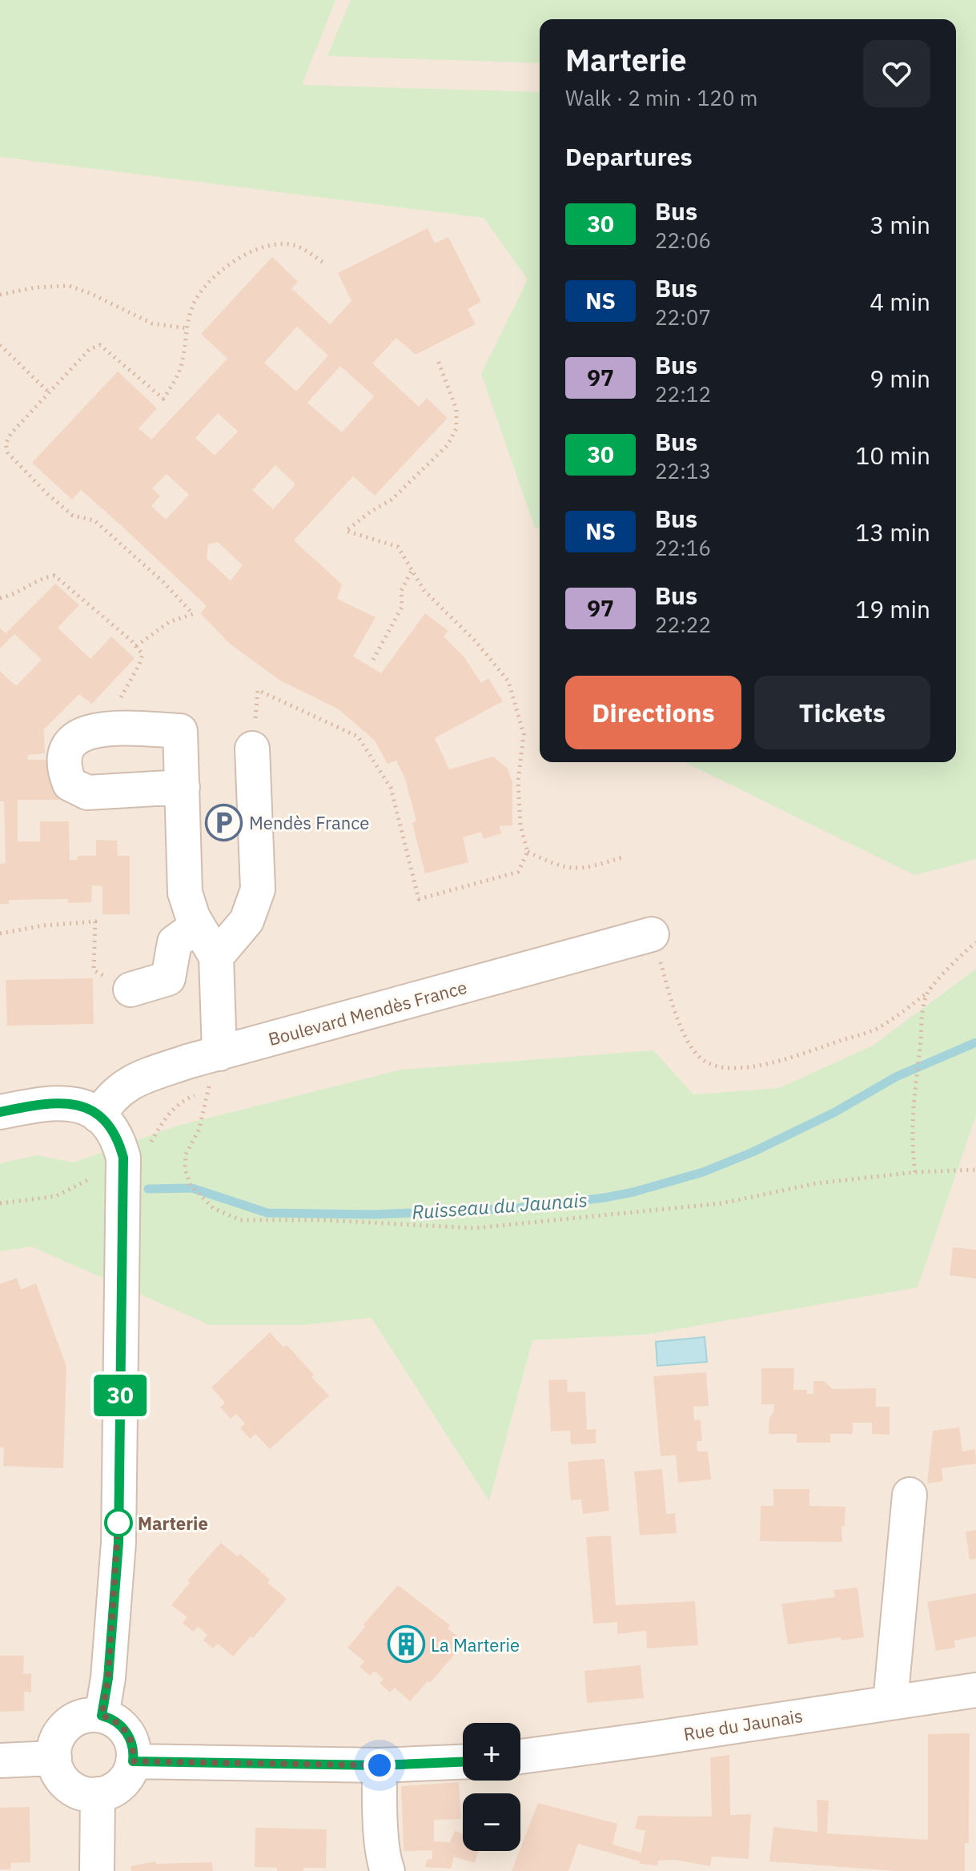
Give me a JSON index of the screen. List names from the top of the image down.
{
  "streets": {
    "street": ["Boulevard Mendès France", "Rue du Jaunais"]
  },
  "water": ["Ruisseau du Jaunais"],
  "places": {
    "parking": ["Mendès France"],
    "other": ["Marterie"],
    "building": ["La Marterie"]
  },
  "lines": ["bus line 30"],
  "page": {
    "on_map": "30",
    "heading": [
      ["Marterie", "Walk · 2 min · 120 m"],
      "Departures"
    ],
    "list": [
      {
        "mark": "30",
        "name": "Bus",
        "note": "22:06",
        "value": "3 min"
      },
      {
        "mark": "NS",
        "name": "Bus",
        "note": "22:07",
        "value": "4 min"
      },
      {
        "mark": "97",
        "name": "Bus",
        "note": "22:12",
        "value": "9 min"
      },
      {
        "mark": "30",
        "name": "Bus",
        "note": "22:13",
        "value": "10 min"
      },
      {
        "mark": "NS",
        "name": "Bus",
        "note": "22:16",
        "value": "13 min"
      },
      {
        "mark": "97",
        "name": "Bus",
        "note": "22:22",
        "value": "19 min"
      }
    ],
    "buttons": ["Directions", "Tickets"],
    "map_buttons": ["+", "−"]
  }
}
